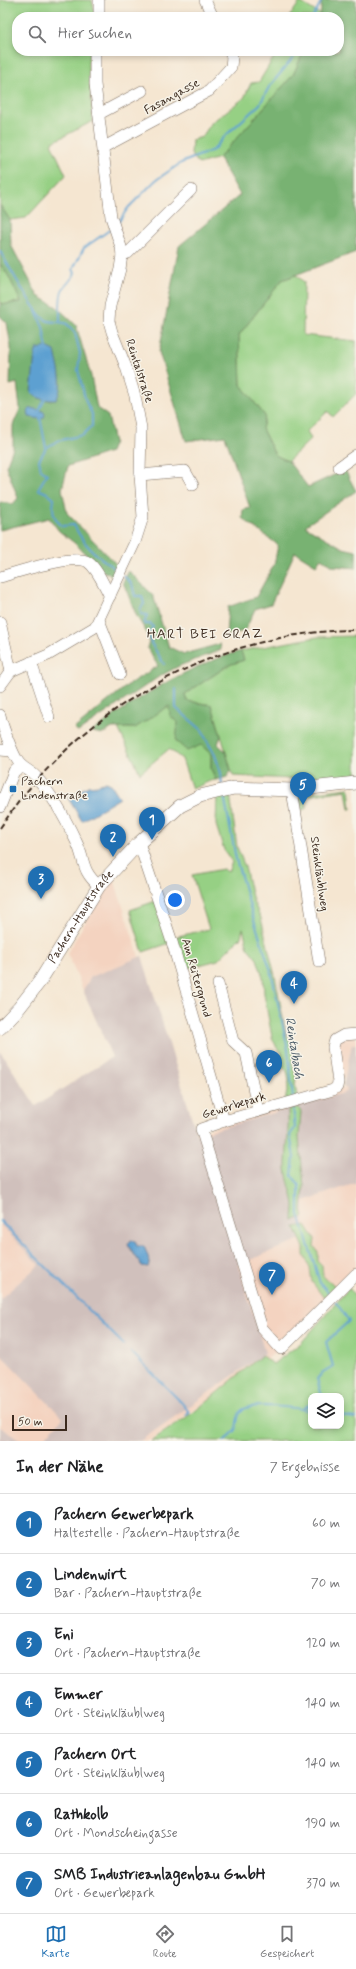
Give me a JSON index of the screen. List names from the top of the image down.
{
  "streets": {
    "main road": ["Pachern-Hauptstraße"],
    "street": [
      "Fasangasse",
      "Reintalstraße",
      "Steinkläublweg",
      "Am Reitergrund",
      "Gewerbepark"
    ]
  },
  "crossings": [
    ["Fasangasse", "Reintalstraße"],
    ["Steinkläublweg", "Pachern-Hauptstraße"],
    ["Pachern-Hauptstraße", "Am Reitergrund"],
    ["Am Reitergrund", "Gewerbepark"]
  ],
  "districts": ["HART BEI GRAZ"],
  "water": ["Reintalbach"],
  "places": {
    "transit": ["Pachern Lindenstraße"]
  },
  "scale_bar": "50 m",
  "page": {
    "search": "Hier suchen",
    "pins": [
      "5",
      "1",
      "2",
      "3",
      "4",
      "6",
      "7"
    ],
    "scale": "50 m",
    "heading": ["In der Nähe", "7 Ergebnisse"],
    "list": [
      {
        "mark": "1",
        "name": "Pachern Gewerbepark",
        "note": "Haltestelle · Pachern-Hauptstraße",
        "value": "60 m"
      },
      {
        "mark": "2",
        "name": "Lindenwirt",
        "note": "Bar · Pachern-Hauptstraße",
        "value": "70 m"
      },
      {
        "mark": "3",
        "name": "Eni",
        "note": "Ort · Pachern-Hauptstraße",
        "value": "120 m"
      },
      {
        "mark": "4",
        "name": "Emmer",
        "note": "Ort · Steinkläublweg",
        "value": "140 m"
      },
      {
        "mark": "5",
        "name": "Pachern Ort",
        "note": "Ort · Steinkläublweg",
        "value": "140 m"
      },
      {
        "mark": "6",
        "name": "Rathkolb",
        "note": "Ort · Mondscheingasse",
        "value": "190 m"
      },
      {
        "mark": "7",
        "name": "SMB Industrieanlagenbau GmbH",
        "note": "Ort · Gewerbepark",
        "value": "370 m"
      }
    ],
    "nav": ["Karte", "Route", "Gespeichert"]
  }
}
